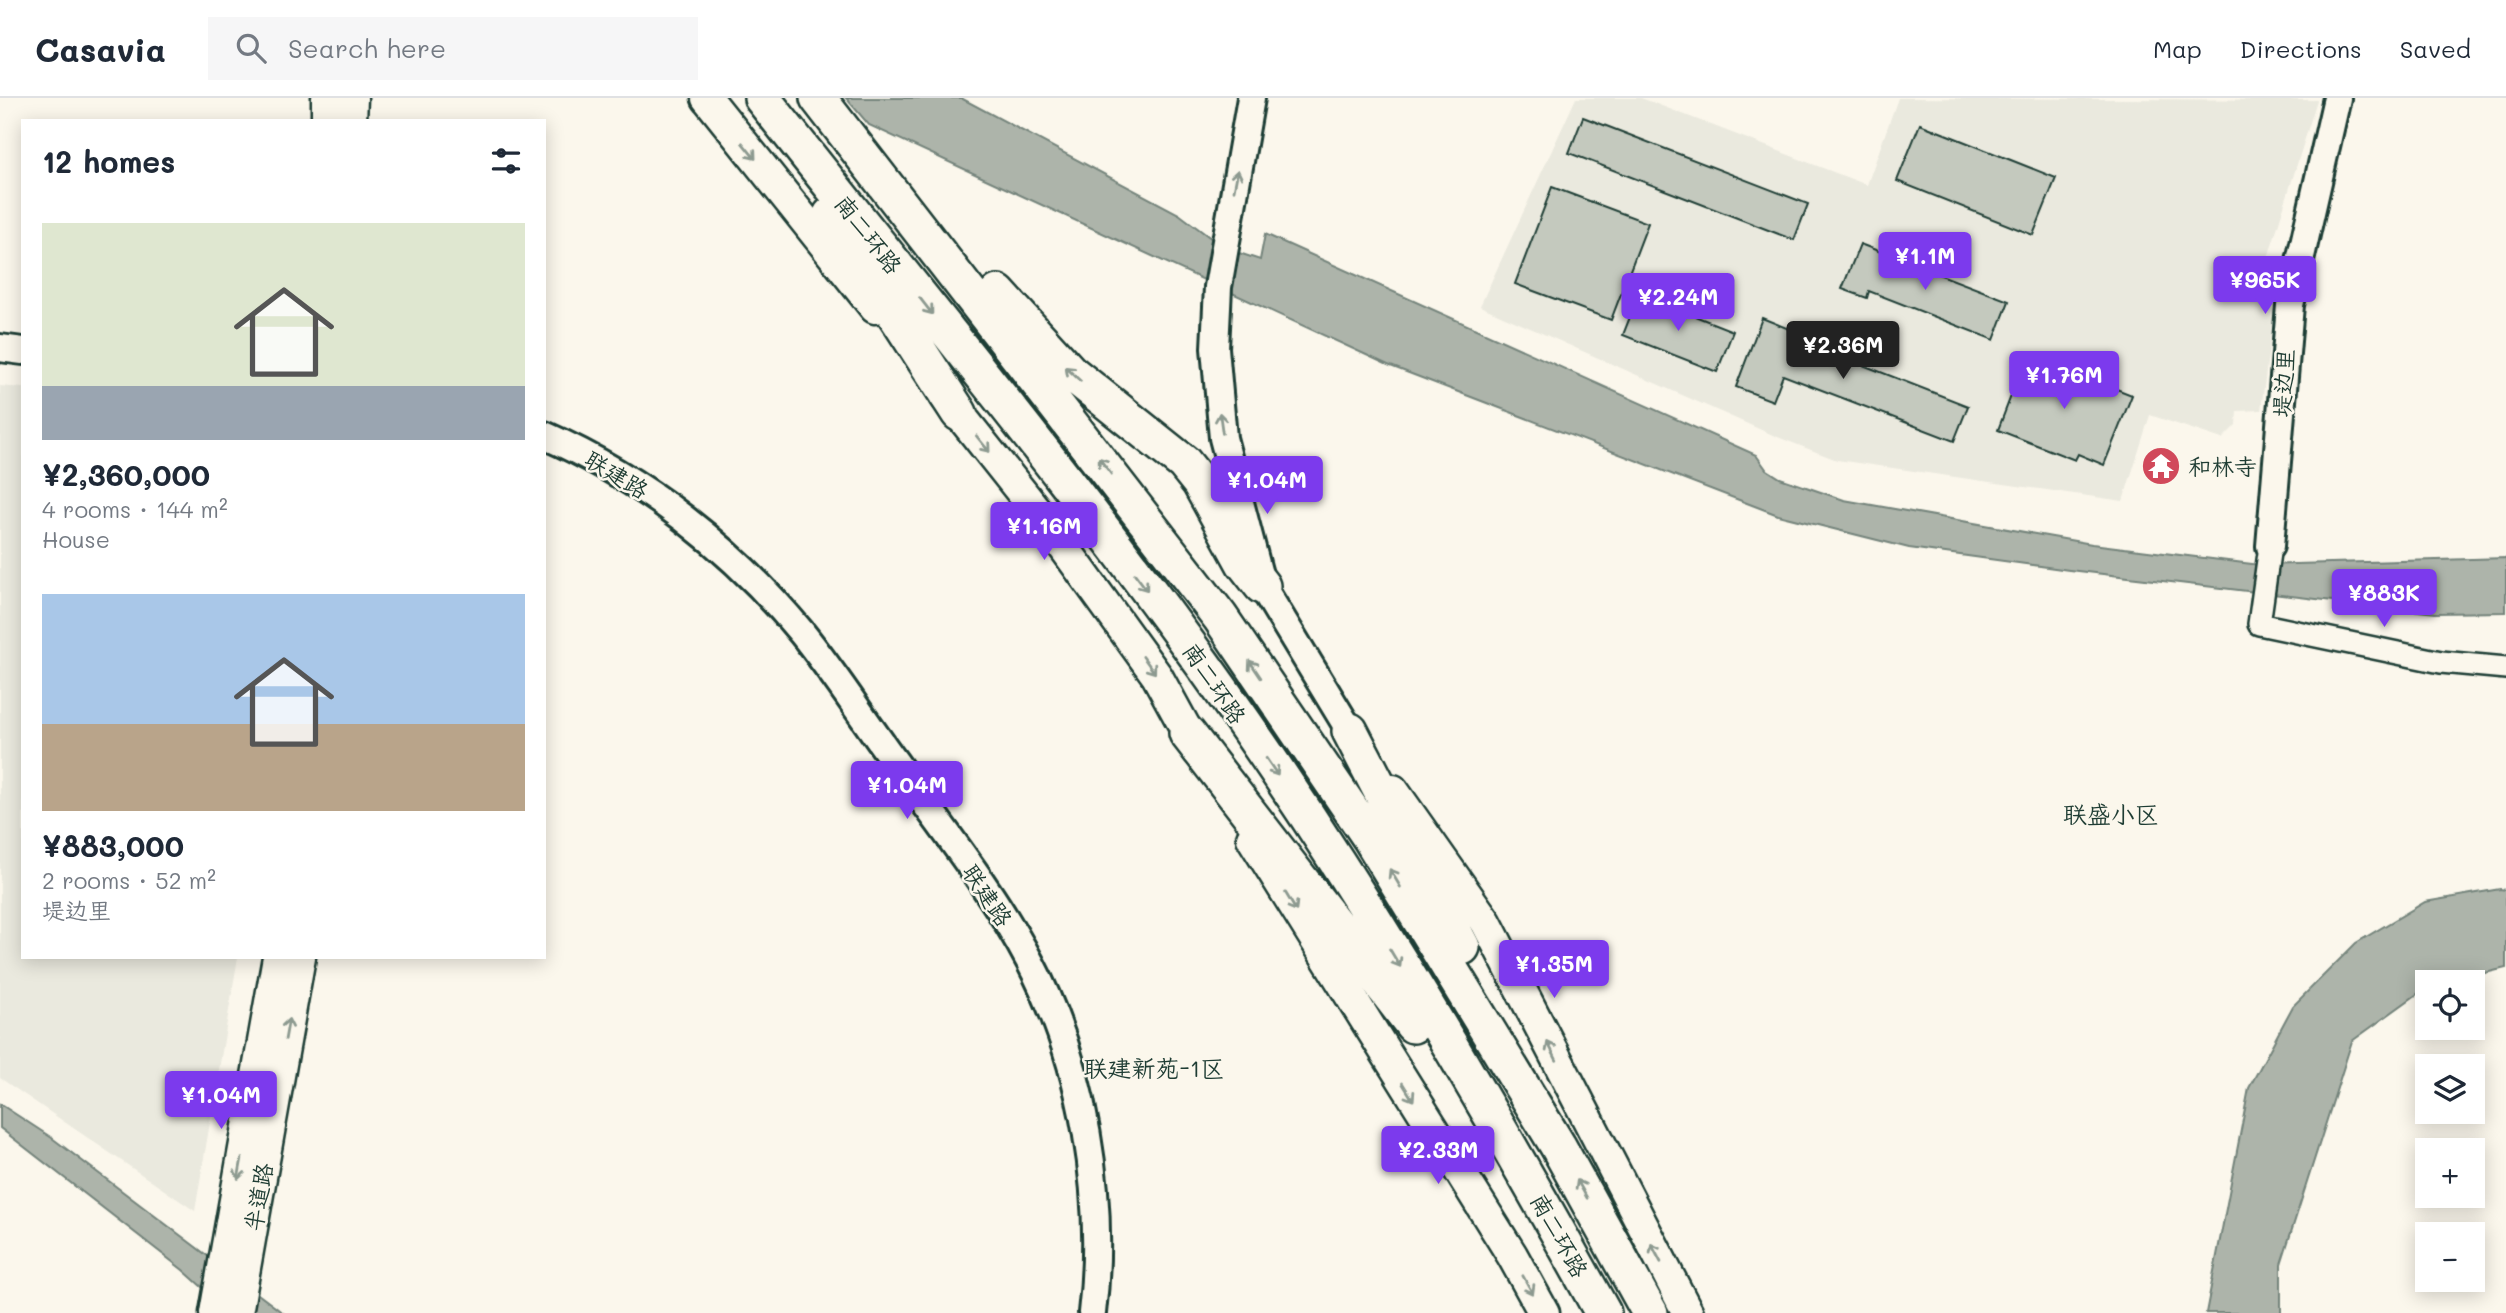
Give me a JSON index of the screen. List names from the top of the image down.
{
  "streets": {
    "highway": ["南二环路"],
    "main road": ["半道路"],
    "street": ["堤边里", "联建路"]
  },
  "districts": ["联盛小区", "联建新苑-1区"],
  "places": {
    "temple": ["和林寺"]
  },
  "page": {
    "header": "Casavia",
    "search": "Search here",
    "nav": ["Map", "Directions", "Saved"],
    "heading": "12 homes",
    "list": [
      {
        "name": "¥2,360,000",
        "note": "4 rooms · 144 m² · House"
      },
      {
        "name": "¥883,000",
        "note": "2 rooms · 52 m² · 堤边里"
      }
    ],
    "price": [
      "¥1.1M",
      "¥965K",
      "¥2.24M",
      "¥2.36M",
      "¥1.76M",
      "¥1.04M",
      "¥1.16M",
      "¥883K",
      "¥1.04M",
      "¥1.35M",
      "¥1.04M",
      "¥2.33M"
    ],
    "map_buttons": ["+", "−"]
  }
}
